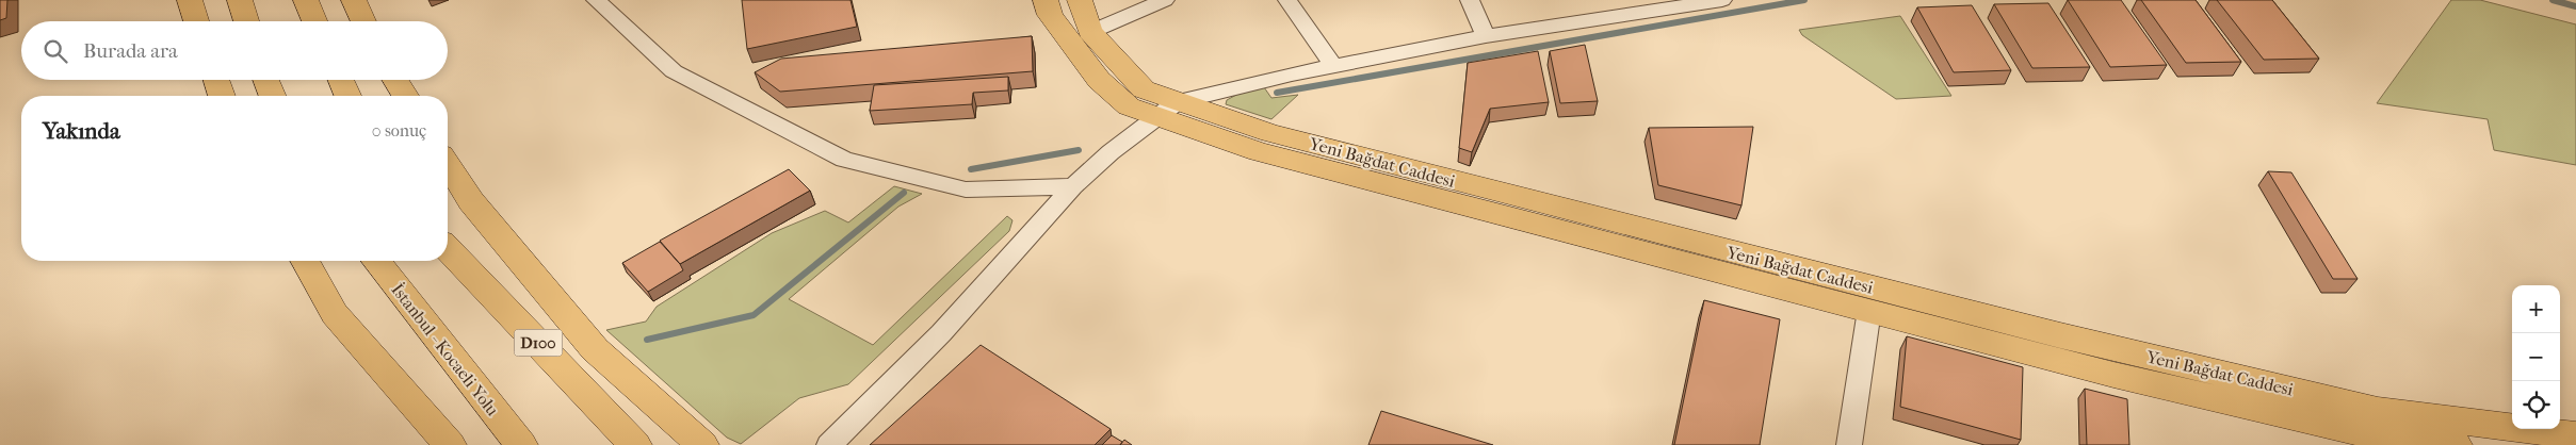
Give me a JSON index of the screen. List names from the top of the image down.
{
  "streets": {
    "main road": ["Yeni Bağdat Caddesi", "D100", "İstanbul - Kocaeli Yolu"]
  },
  "page": {
    "search": "Burada ara",
    "heading": ["Yakında", "0 sonuç"],
    "map_buttons": ["+", "−"]
  }
}
